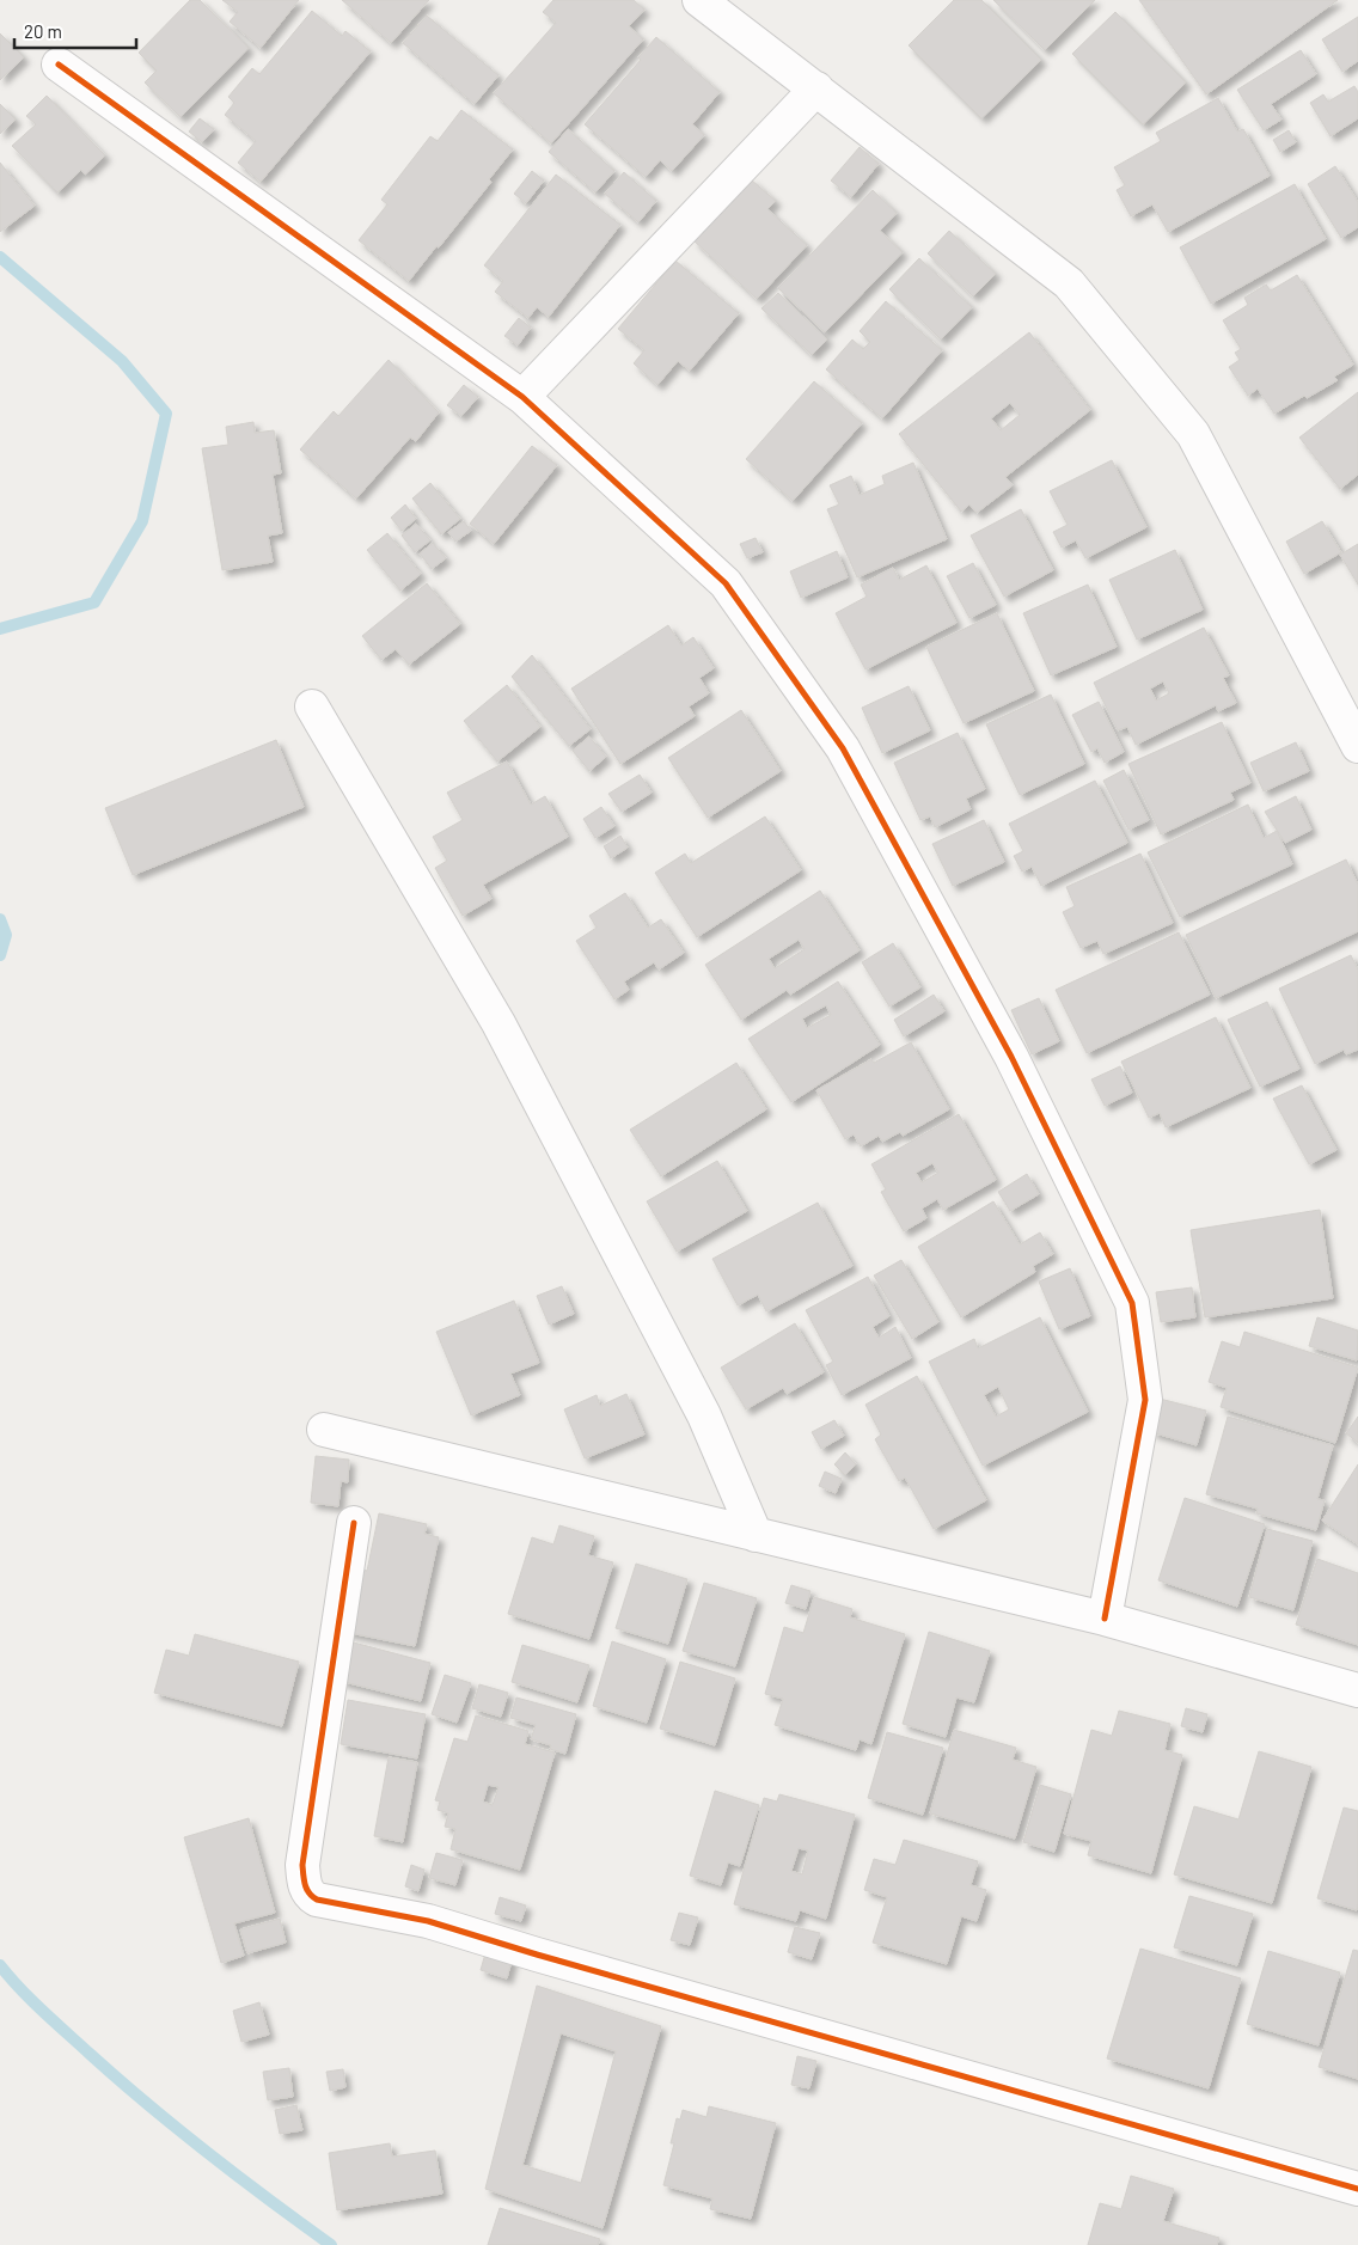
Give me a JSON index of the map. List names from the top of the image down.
{
  "scale_bar": "20 m"
}
